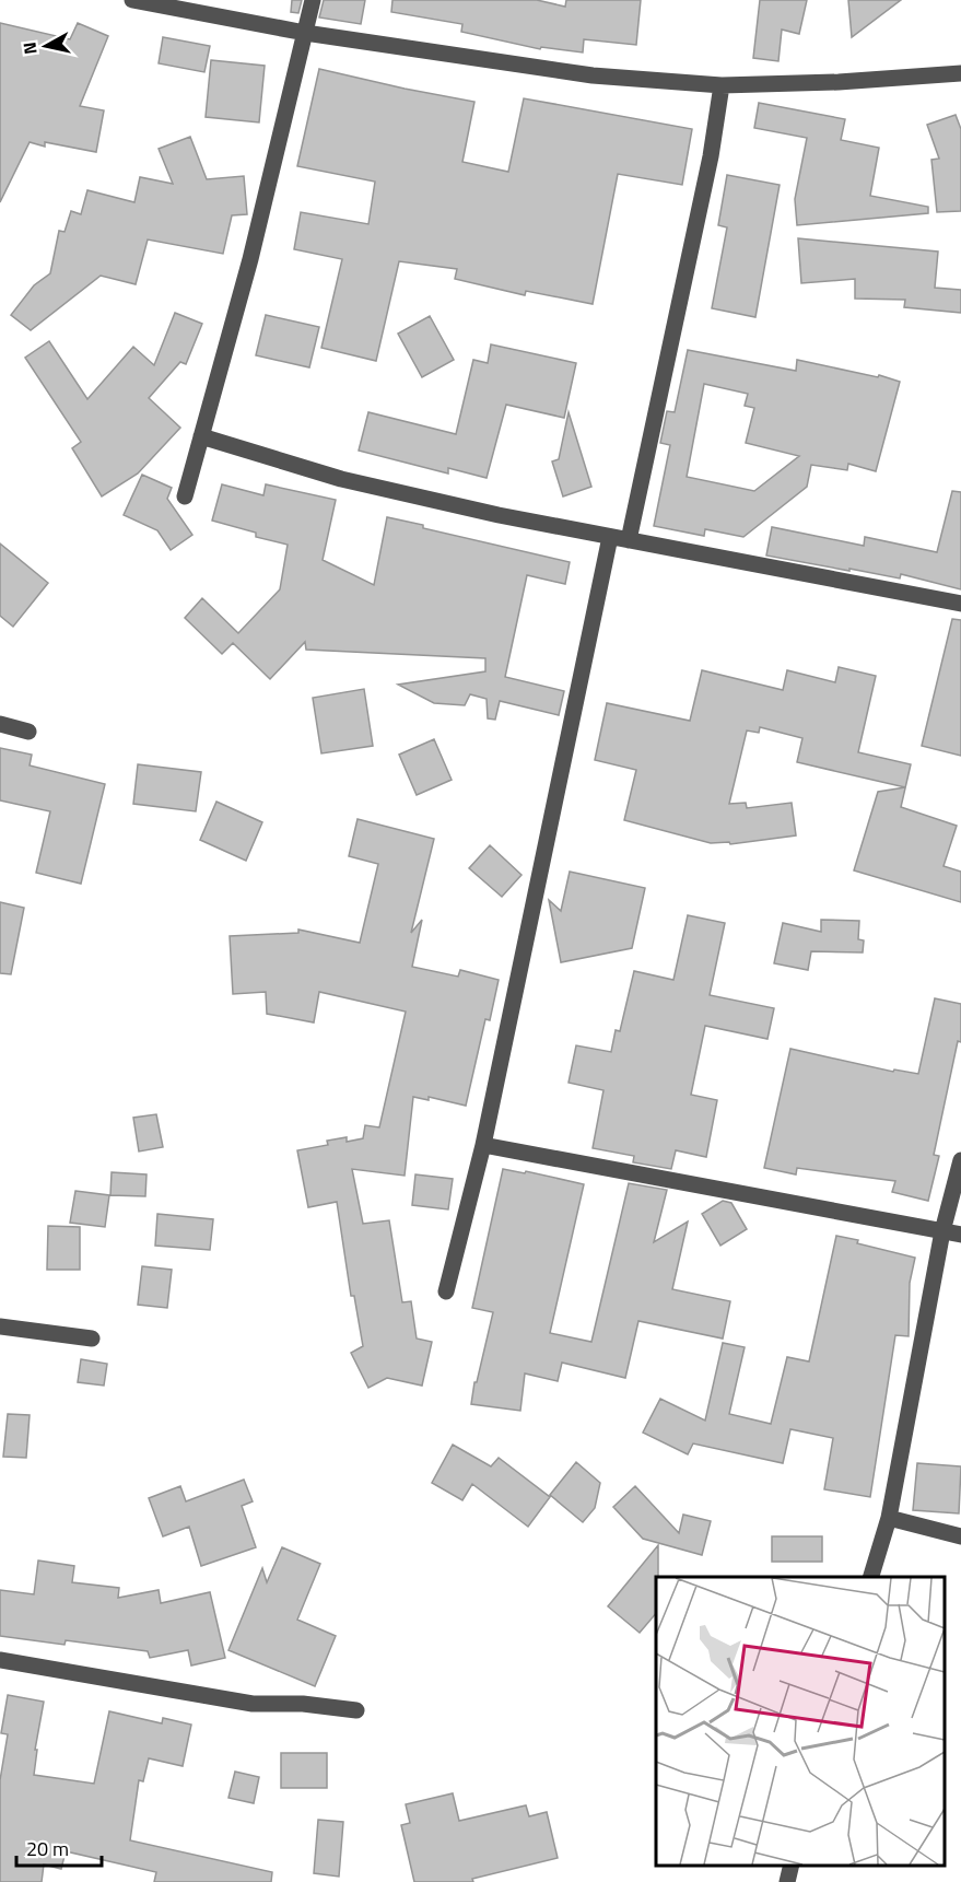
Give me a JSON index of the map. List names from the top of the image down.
{
  "scale_bar": "20 m",
  "north": "left"
}
